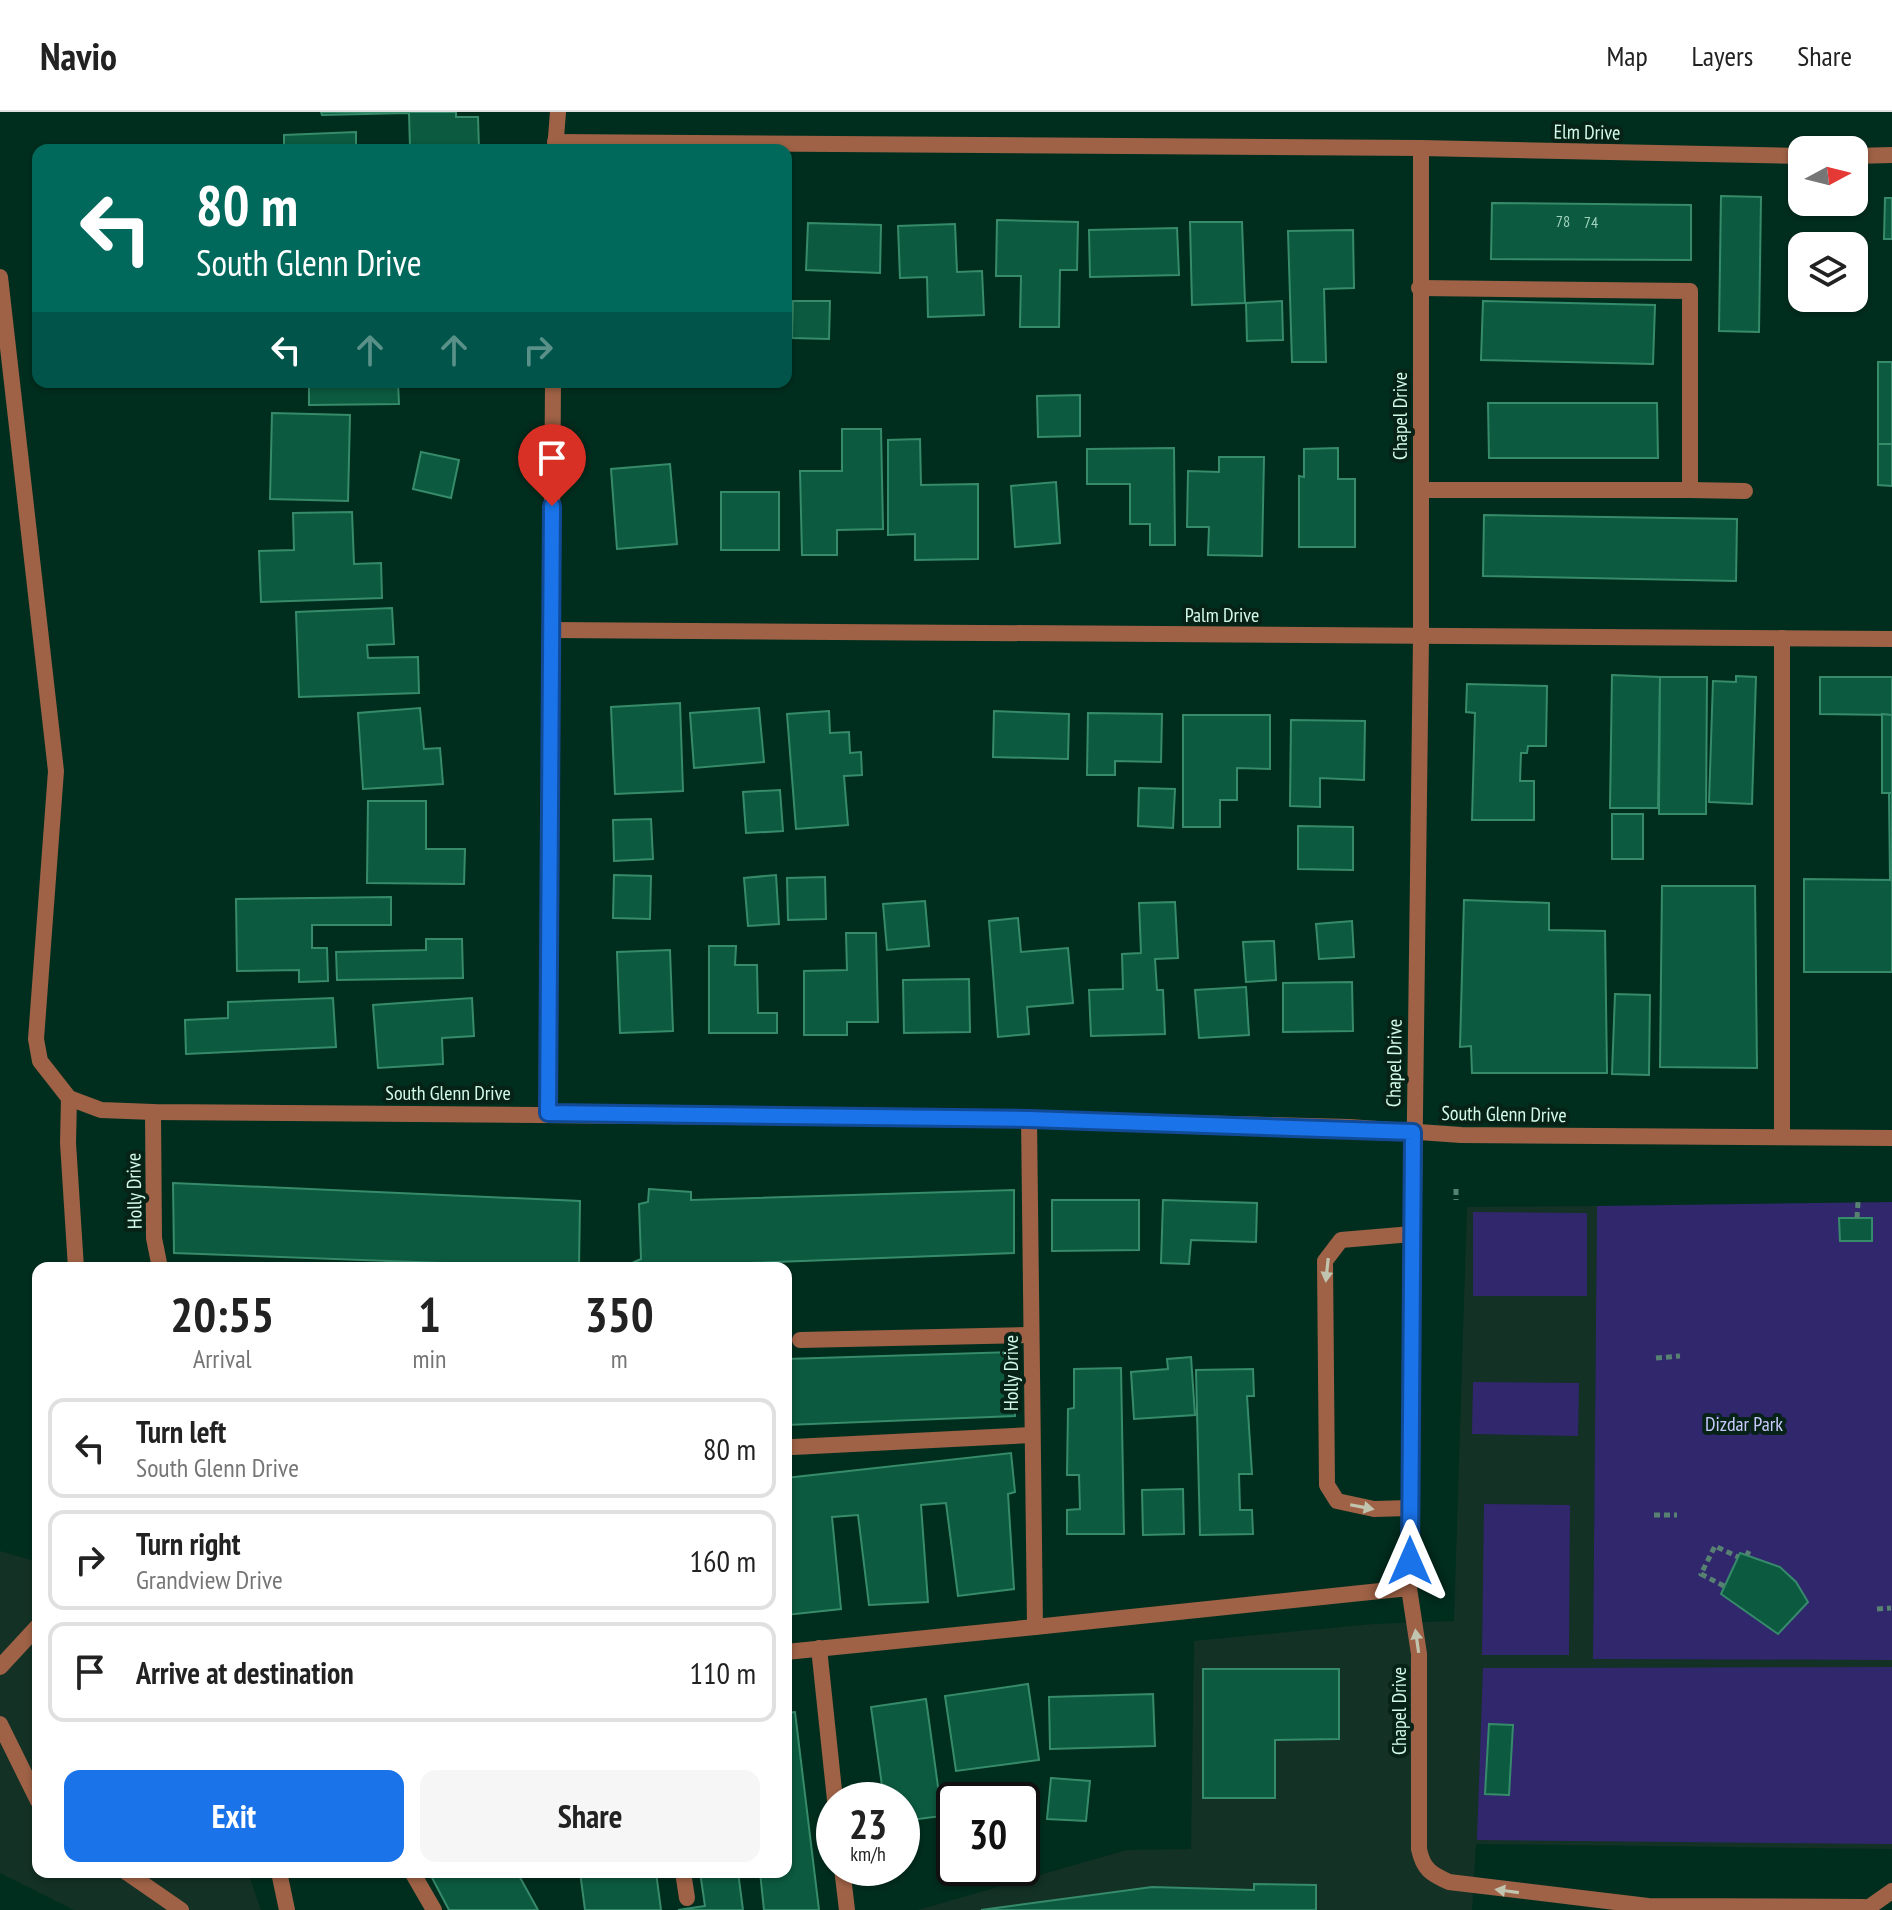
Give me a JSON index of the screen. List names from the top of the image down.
{
  "streets": {
    "street": [
      "Elm Drive",
      "Chapel Drive",
      "Palm Drive",
      "South Glenn Drive",
      "Holly Drive"
    ]
  },
  "crossings": [
    ["Elm Drive", "Chapel Drive"],
    ["Chapel Drive", "Palm Drive"],
    ["Chapel Drive", "South Glenn Drive"],
    ["South Glenn Drive", "Holly Drive"]
  ],
  "parks": ["Dizdar Park"],
  "house_numbers": ["78", "74"],
  "north": "right",
  "page": {
    "header": "Navio",
    "nav": ["Map", "Layers", "Share"],
    "turn": ["80 m", "South Glenn Drive"],
    "eta": [
      "20:55",
      "Arrival",
      "1",
      "min",
      "350",
      "m"
    ],
    "list": [
      {
        "name": "Turn left",
        "note": "South Glenn Drive",
        "value": "80 m"
      },
      {
        "name": "Turn right",
        "note": "Grandview Drive",
        "value": "160 m"
      },
      {
        "name": "Arrive at destination",
        "value": "110 m"
      }
    ],
    "buttons": ["Exit", "Share"],
    "speed": "23 km/h",
    "limit": "30"
  }
}
